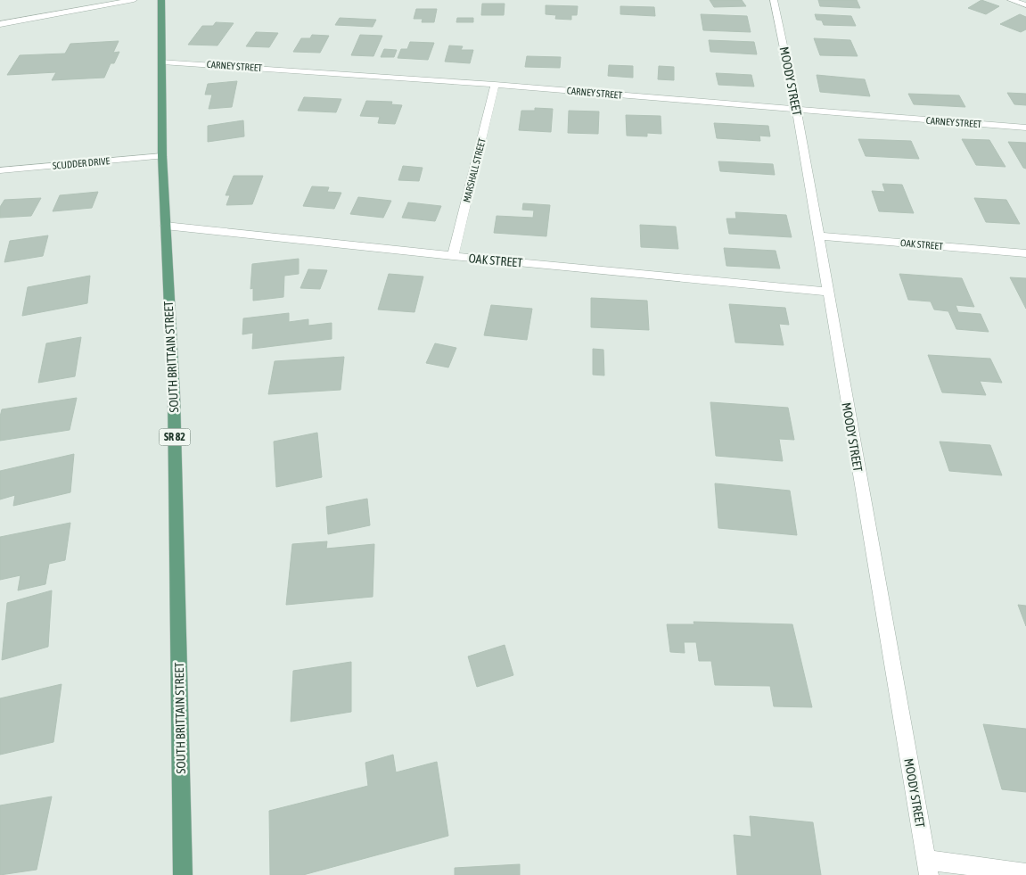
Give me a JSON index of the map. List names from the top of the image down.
{
  "streets": {
    "main road": ["SOUTH BRITTAIN STREET", "SR 82"],
    "street": [
      "CARNEY STREET",
      "MOODY STREET",
      "SCUDDER DRIVE",
      "MARSHALL STREET",
      "OAK STREET"
    ]
  },
  "crossings": [
    ["CARNEY STREET", "MOODY STREET"],
    ["CARNEY STREET", "MARSHALL STREET"],
    ["CARNEY STREET", "SOUTH BRITTAIN STREET"],
    ["MOODY STREET", "OAK STREET"],
    ["SCUDDER DRIVE", "SOUTH BRITTAIN STREET"],
    ["MARSHALL STREET", "OAK STREET"],
    ["OAK STREET", "SOUTH BRITTAIN STREET"]
  ]
}
